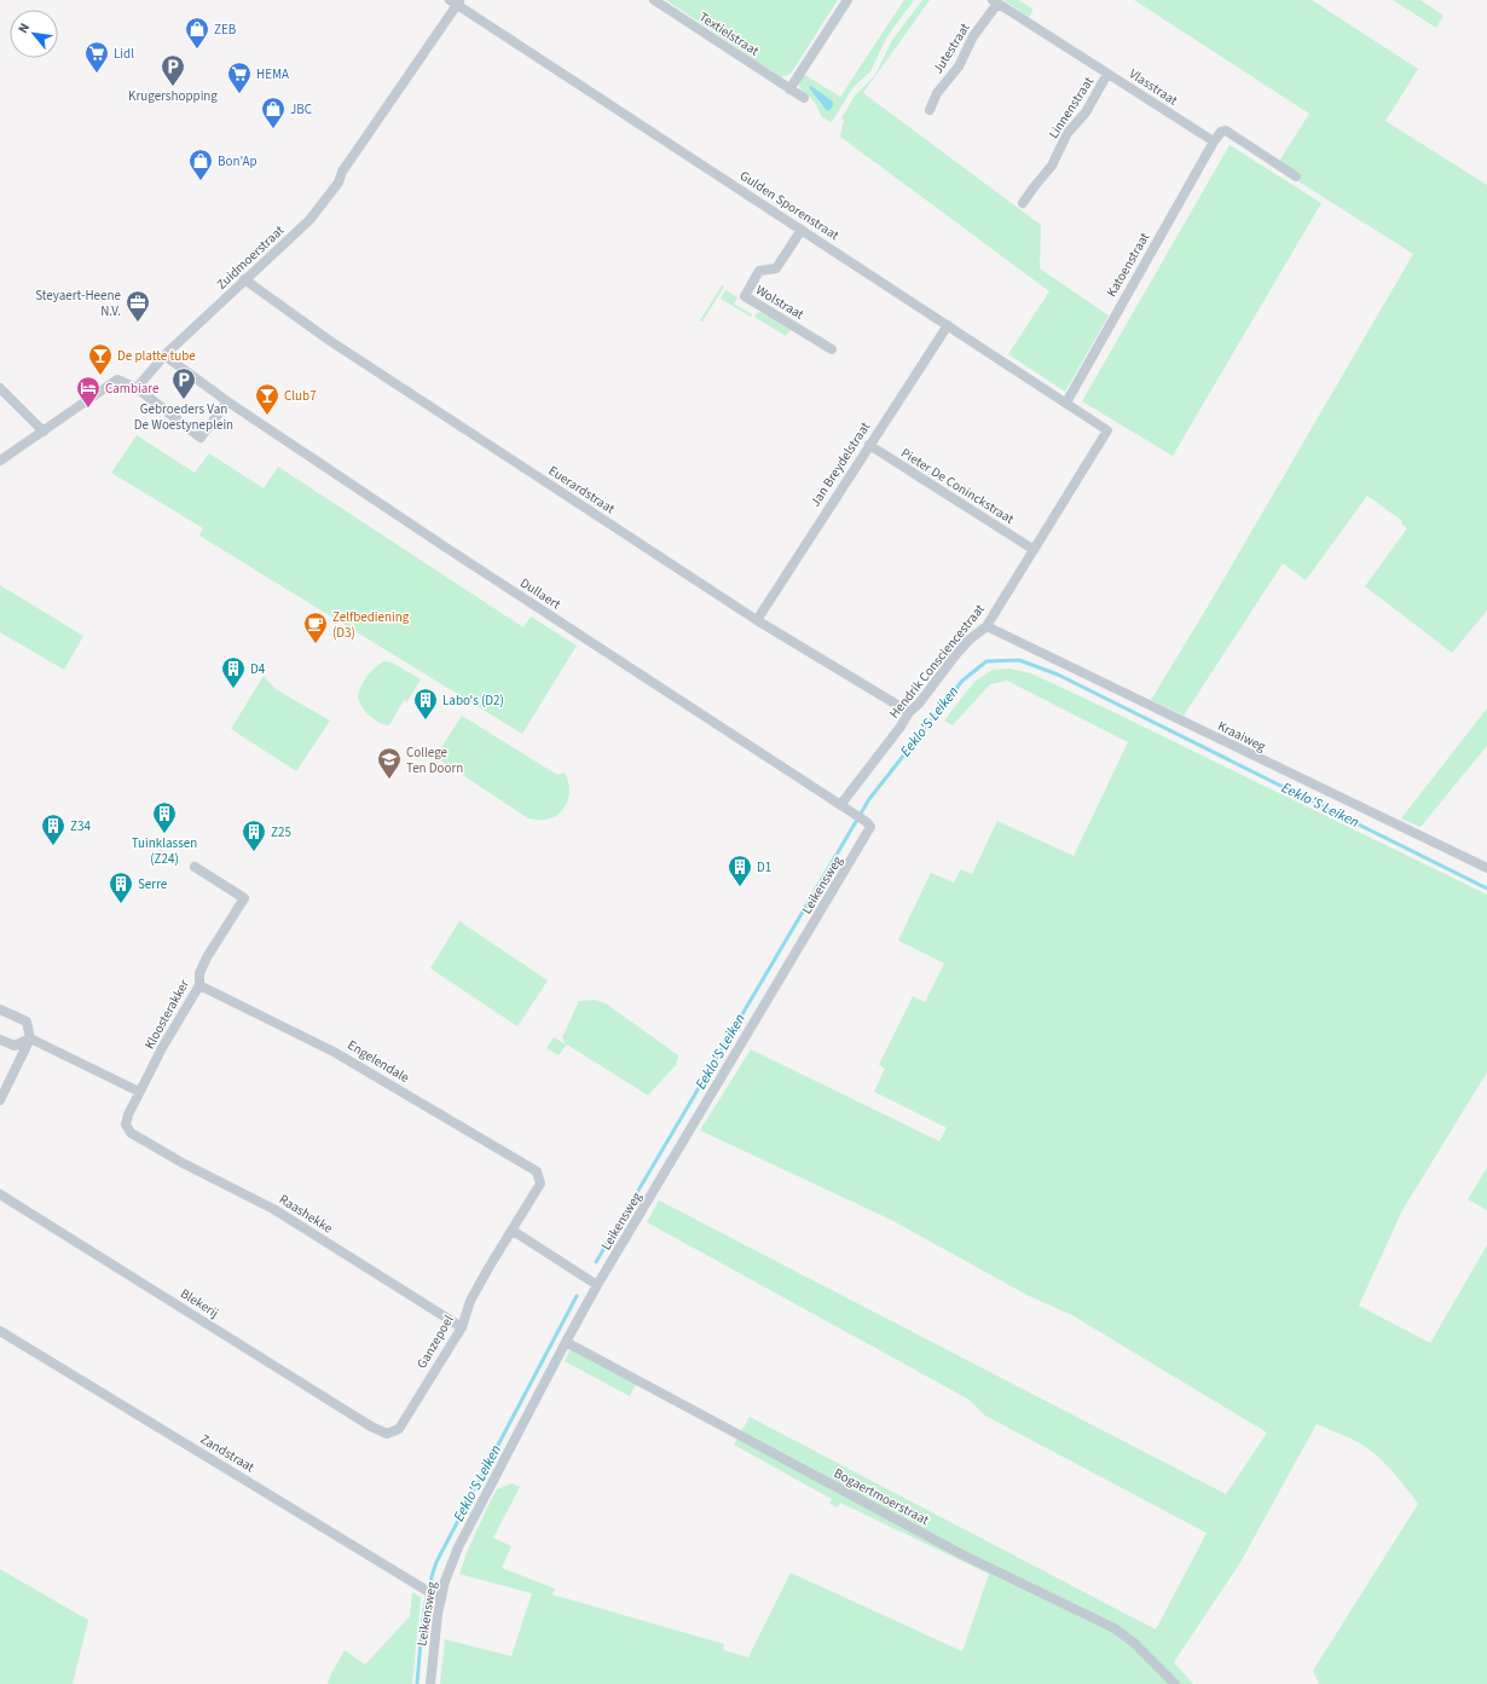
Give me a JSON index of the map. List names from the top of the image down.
{
  "streets": {
    "street": [
      "Textielstraat",
      "Jutestraat",
      "Vlasstraat",
      "Linnenstraat",
      "Gulden Sporenstraat",
      "Zuidmoerstraat",
      "Katoenstraat",
      "Wolstraat",
      "Jan Breydelstraat",
      "Pieter De Coninckstraat",
      "Euerardstraat",
      "Dullaert",
      "Hendrik Consciencestraat",
      "Kraaiweg",
      "Leikensweg",
      "Kloosterakker",
      "Engelendale",
      "Raashekke",
      "Blekerij",
      "Ganzepoel",
      "Zandstraat",
      "Bogaertmoerstraat"
    ]
  },
  "crossings": [
    ["Jutestraat", "Vlasstraat"],
    ["Vlasstraat", "Linnenstraat"],
    ["Vlasstraat", "Katoenstraat"],
    ["Gulden Sporenstraat", "Zuidmoerstraat"],
    ["Gulden Sporenstraat", "Katoenstraat"],
    ["Gulden Sporenstraat", "Wolstraat"],
    ["Gulden Sporenstraat", "Jan Breydelstraat"],
    ["Gulden Sporenstraat", "Hendrik Consciencestraat"],
    ["Zuidmoerstraat", "Euerardstraat"],
    ["Jan Breydelstraat", "Pieter De Coninckstraat"],
    ["Jan Breydelstraat", "Euerardstraat"],
    ["Pieter De Coninckstraat", "Hendrik Consciencestraat"],
    ["Euerardstraat", "Hendrik Consciencestraat"],
    ["Dullaert", "Hendrik Consciencestraat"],
    ["Dullaert", "Leikensweg"],
    ["Hendrik Consciencestraat", "Kraaiweg"],
    ["Hendrik Consciencestraat", "Leikensweg"],
    ["Leikensweg", "Zandstraat"],
    ["Leikensweg", "Bogaertmoerstraat"],
    ["Kloosterakker", "Engelendale"],
    ["Kloosterakker", "Raashekke"],
    ["Engelendale", "Ganzepoel"],
    ["Raashekke", "Ganzepoel"],
    ["Blekerij", "Ganzepoel"]
  ],
  "water": ["Eeklo'S Leiken"],
  "places": {
    "shop": ["ZEB", "JBC", "Bon'Ap"],
    "supermarket": ["Lidl", "HEMA"],
    "parking": ["Krugershopping", "Gebroeders Van De Woestyneplein"],
    "office": ["Steyaert-Heene N.V."],
    "bar": ["De platte tube", "Club7"],
    "hotel": ["Cambiare"],
    "cafe": ["Zelfbediening (D3)"],
    "building": [
      "D4",
      "Labo's (D2)",
      "Tuinklassen (Z24)",
      "Z34",
      "Z25",
      "D1",
      "Serre"
    ],
    "school or university": ["College Ten Doorn"]
  },
  "north": "top left"
}
